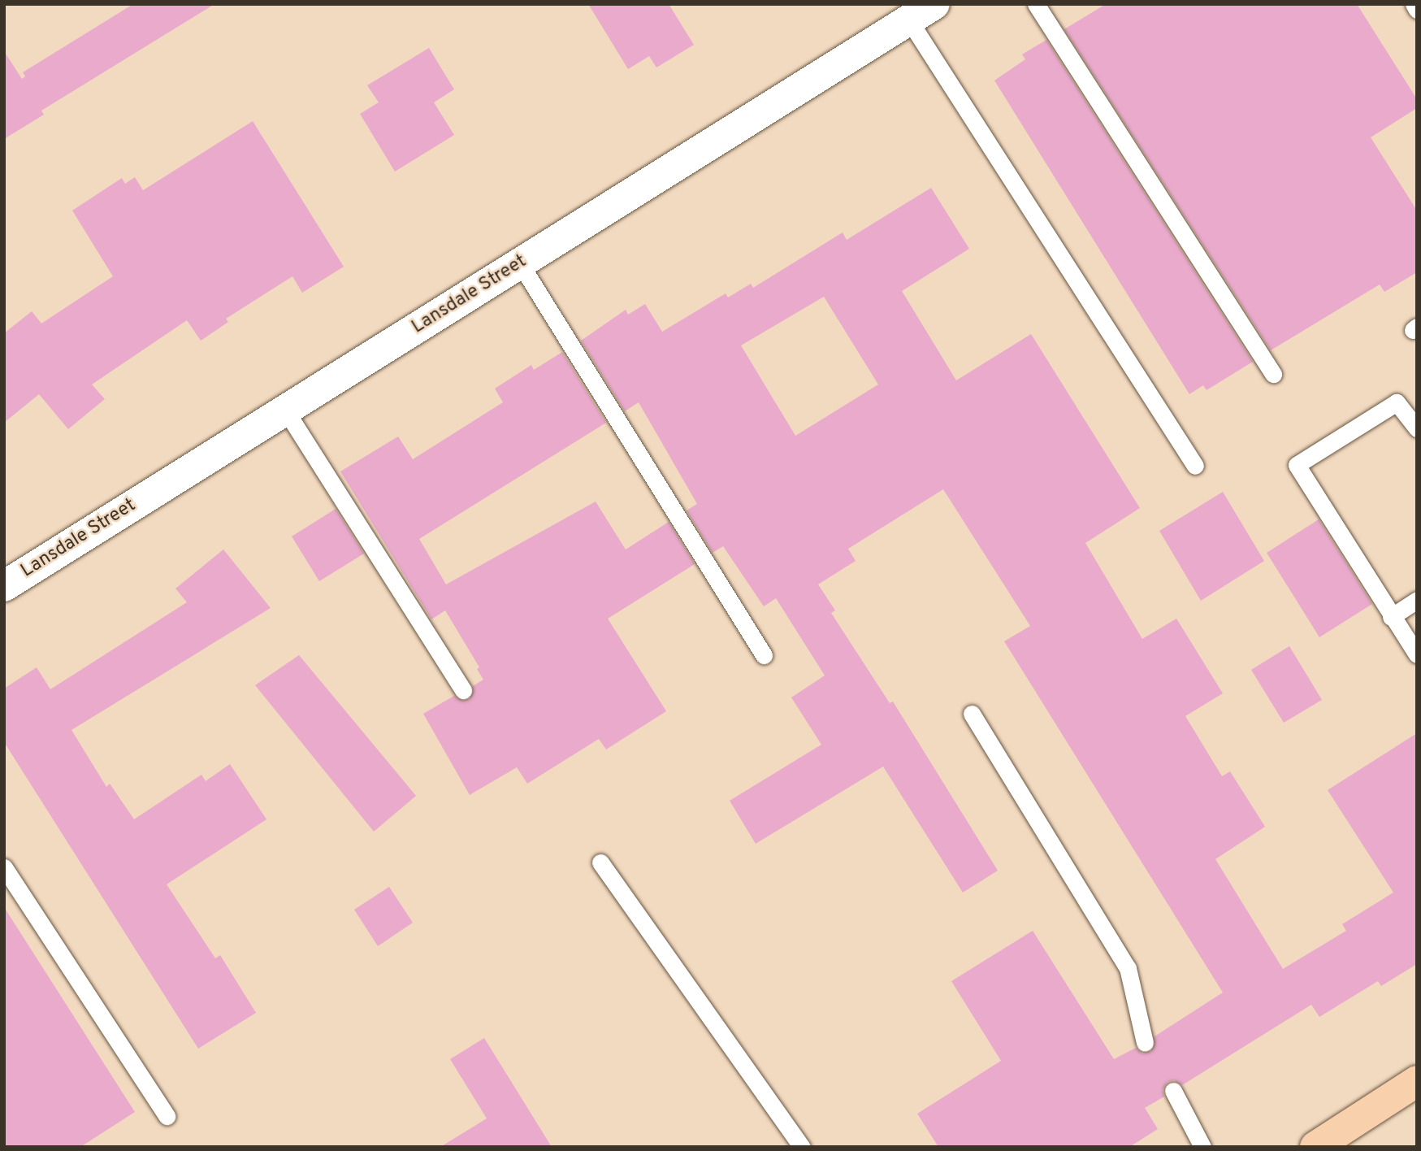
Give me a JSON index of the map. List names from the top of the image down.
{
  "streets": {
    "street": ["Lansdale Street"]
  }
}
